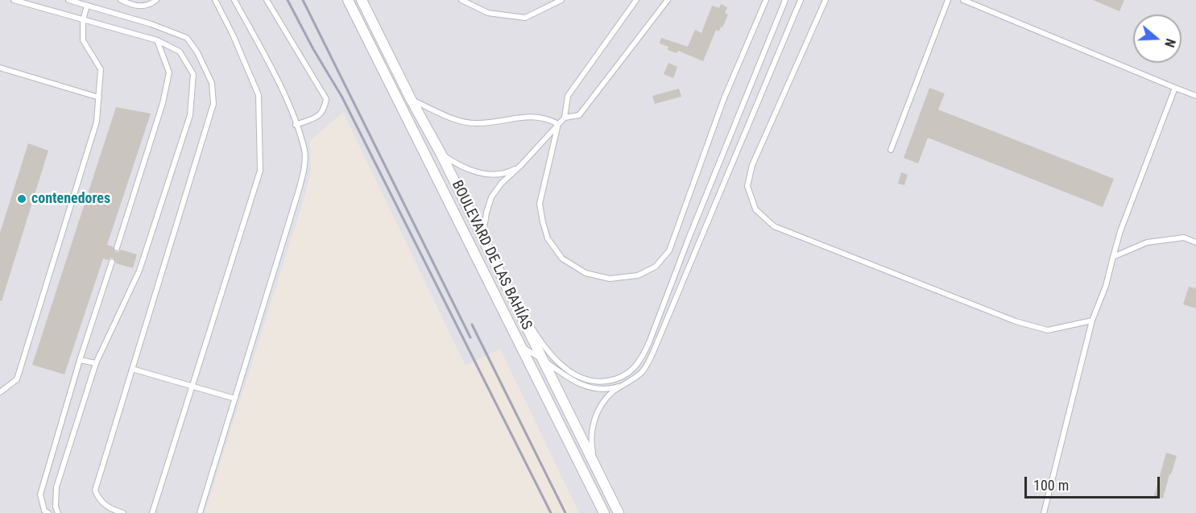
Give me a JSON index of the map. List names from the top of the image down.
{
  "streets": {
    "street": ["BOULEVARD DE LAS BAHÍAS"]
  },
  "places": ["contenedores"],
  "scale_bar": "100 m",
  "north": "right"
}
